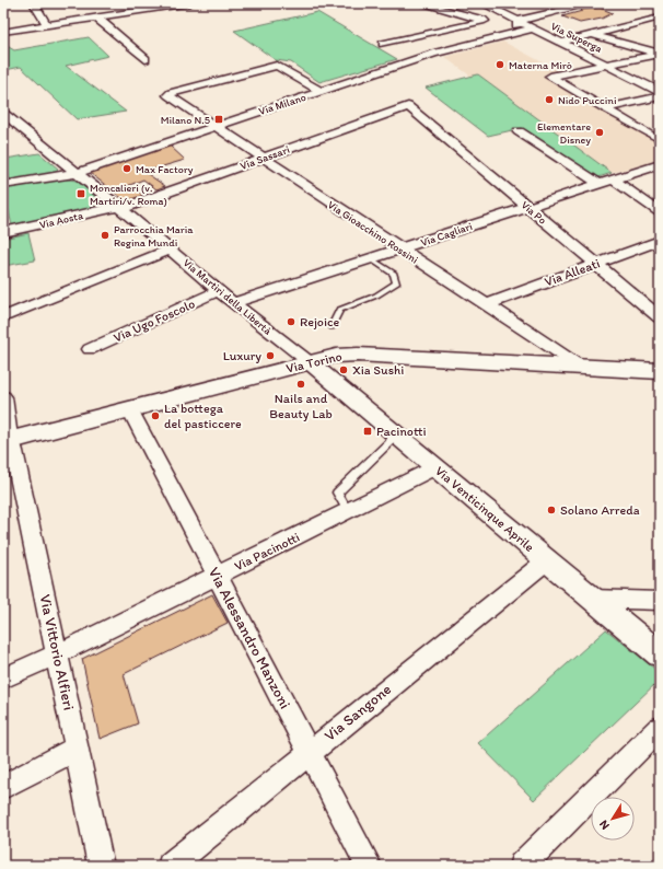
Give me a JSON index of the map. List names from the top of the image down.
{
  "streets": {
    "main road": ["Via Torino"],
    "street": [
      "Via Superga",
      "Via Milano",
      "Via Sassari",
      "Via Po",
      "Via Aosta",
      "Via Gioacchino Rossini",
      "Via Cagliari",
      "Via Alleati",
      "Via Martiri della Libertà",
      "Via Ugo Foscolo",
      "Via Venticinque Aprile",
      "Via Pacinotti",
      "Via Alessandro Manzoni",
      "Via Vittorio Alfieri",
      "Via Sangone"
    ]
  },
  "crossings": [
    ["Via Superga", "Via Milano"],
    ["Via Milano", "Via Gioacchino Rossini"],
    ["Via Milano", "Via Martiri della Libertà"],
    ["Via Sassari", "Via Po"],
    ["Via Sassari", "Via Aosta"],
    ["Via Sassari", "Via Gioacchino Rossini"],
    ["Via Sassari", "Via Martiri della Libertà"],
    ["Via Po", "Via Cagliari"],
    ["Via Po", "Via Alleati"],
    ["Via Aosta", "Via Martiri della Libertà"],
    ["Via Gioacchino Rossini", "Via Cagliari"],
    ["Via Gioacchino Rossini", "Via Alleati"],
    ["Via Gioacchino Rossini", "Via Torino"],
    ["Via Cagliari", "Via Martiri della Libertà"],
    ["Via Martiri della Libertà", "Via Ugo Foscolo"],
    ["Via Martiri della Libertà", "Via Torino"],
    ["Via Martiri della Libertà", "Via Venticinque Aprile"],
    ["Via Torino", "Via Venticinque Aprile"],
    ["Via Torino", "Via Alessandro Manzoni"],
    ["Via Torino", "Via Vittorio Alfieri"],
    ["Via Venticinque Aprile", "Via Pacinotti"],
    ["Via Venticinque Aprile", "Via Sangone"],
    ["Via Pacinotti", "Via Alessandro Manzoni"],
    ["Via Pacinotti", "Via Vittorio Alfieri"],
    ["Via Alessandro Manzoni", "Via Sangone"]
  ],
  "places": {
    "other": [
      "Materna Mirò",
      "Nido Puccini",
      "Elementare Disney",
      "Max Factory",
      "Parrocchia Maria Regina Mundi",
      "Rejoice",
      "Luxury",
      "Xia Sushi",
      "Nails and Beauty Lab",
      "La bottega del pasticcere",
      "Solano Arreda"
    ],
    "transit": ["Milano N.5", "Moncalieri (v. Martiri/v. Roma)", "Pacinotti"]
  },
  "north": "bottom left"
}
